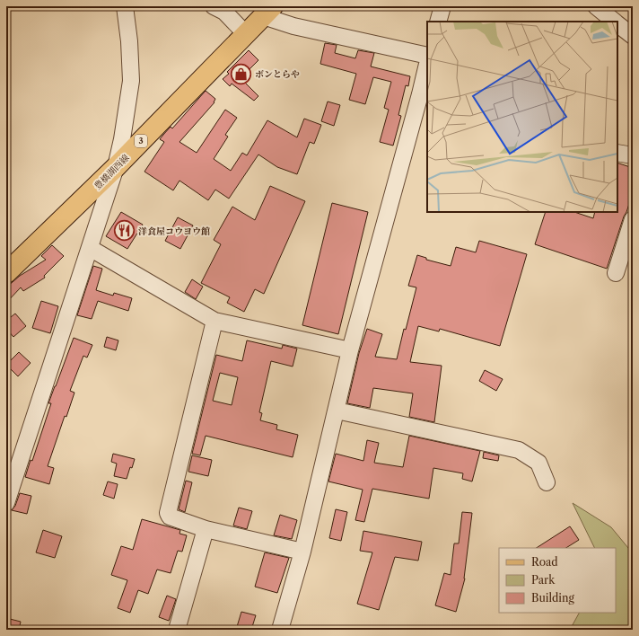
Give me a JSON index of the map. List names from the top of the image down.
{
  "streets": {
    "main road": ["3", "豊橋湖西線"]
  },
  "places": {
    "shop": ["ボンとらや"],
    "restaurant": ["洋食屋コウヨウ館"]
  },
  "legend": ["Road", "Park", "Building"]
}
